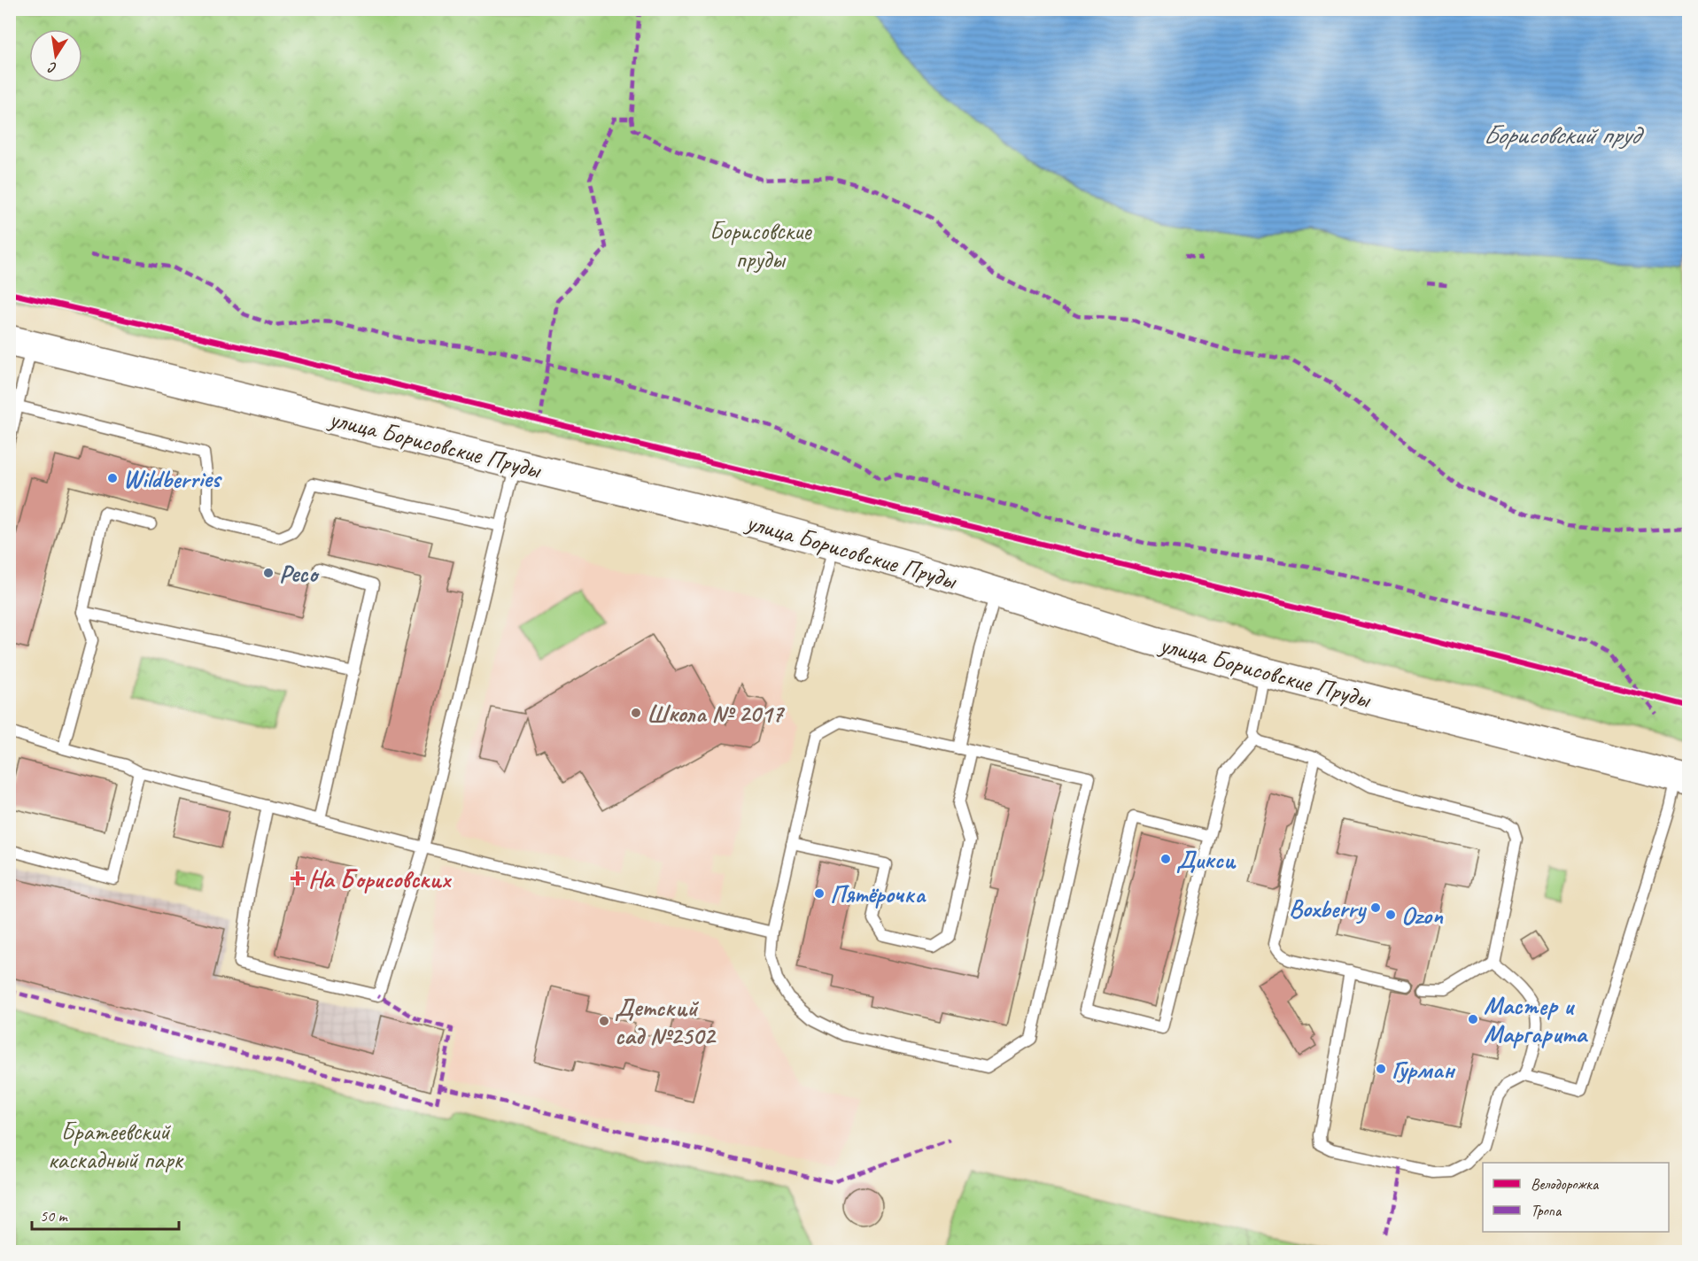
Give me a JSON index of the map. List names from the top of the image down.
{
  "streets": {
    "main road": ["улица Борисовские Пруды"]
  },
  "water": ["Борисовский пруд"],
  "parks": ["Борисовские пруды", "Братеевский каскадный парк"],
  "places": {
    "other": [
      "Wildberries",
      "Ресо",
      "Школа № 2017",
      "Дикси",
      "Пятёрочка",
      "Boxberry",
      "Ozon",
      "Мастер и Маргарита",
      "Детский сад №2502",
      "Гурман"
    ],
    "health": ["На Борисовских"]
  },
  "legend": ["Велодорожка", "Тропа"],
  "scale_bar": "50 m",
  "north": "bottom"
}
